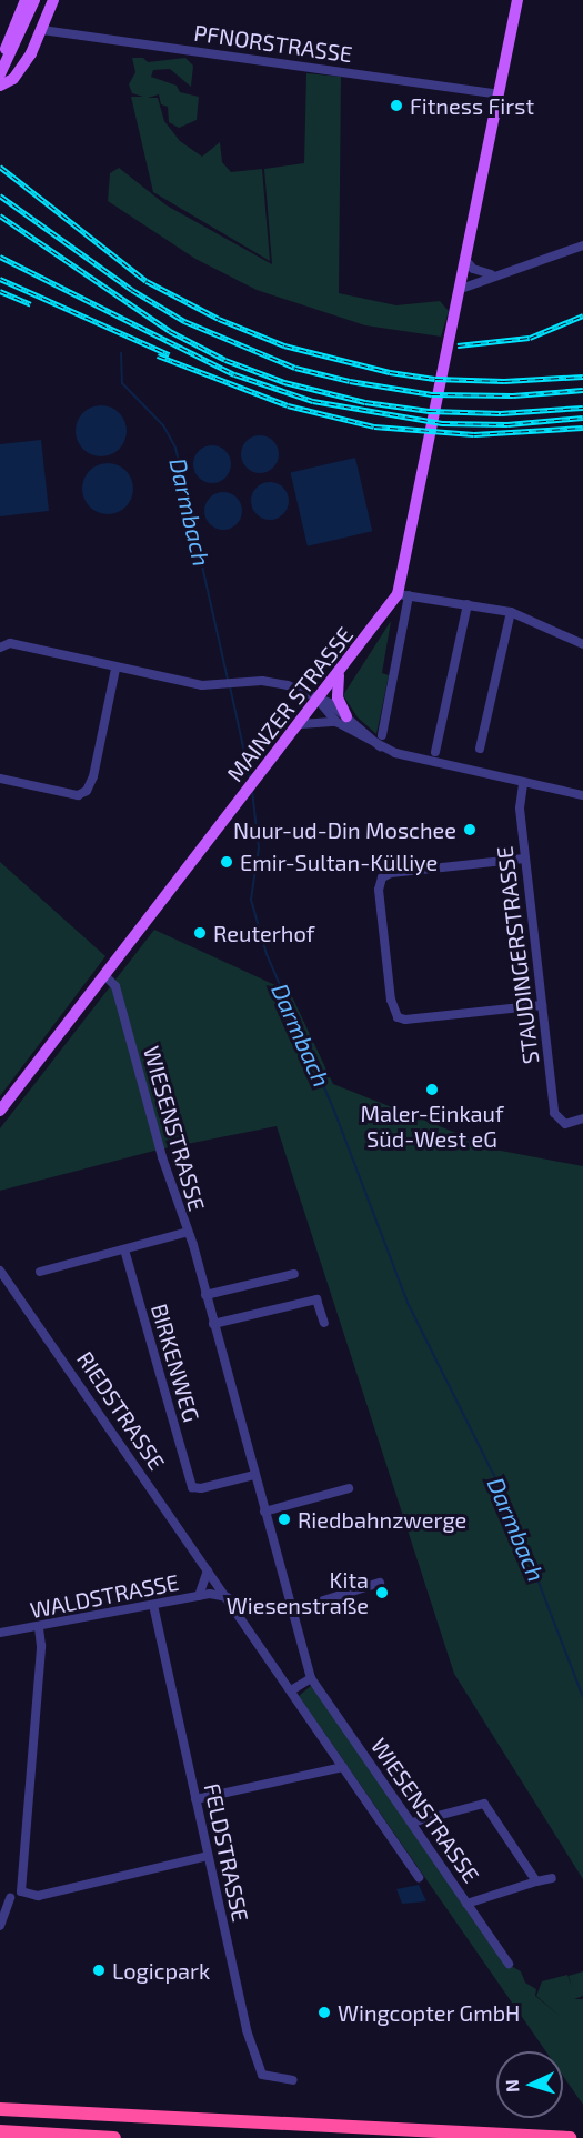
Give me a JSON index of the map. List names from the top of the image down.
{
  "streets": {
    "main road": ["MAINZER STRASSE"],
    "street": [
      "PFNORSTRASSE",
      "STAUDINGERSTRASSE",
      "WIESENSTRASSE",
      "BIRKENWEG",
      "RIEDSTRASSE",
      "WALDSTRASSE",
      "FELDSTRASSE"
    ]
  },
  "crossings": [
    ["PFNORSTRASSE", "MAINZER STRASSE"],
    ["MAINZER STRASSE", "WIESENSTRASSE"],
    ["WIESENSTRASSE", "BIRKENWEG"],
    ["RIEDSTRASSE", "WALDSTRASSE"],
    ["WALDSTRASSE", "FELDSTRASSE"]
  ],
  "water": ["Darmbach"],
  "places": [
    "Fitness First",
    "Nuur-ud-Din Moschee",
    "Emir-Sultan-Külliye",
    "Reuterhof",
    "Maler-Einkauf Süd-West eG",
    "Riedbahnzwerge",
    "Kita Wiesenstraße",
    "Logicpark",
    "Wingcopter GmbH"
  ],
  "north": "left"
}
